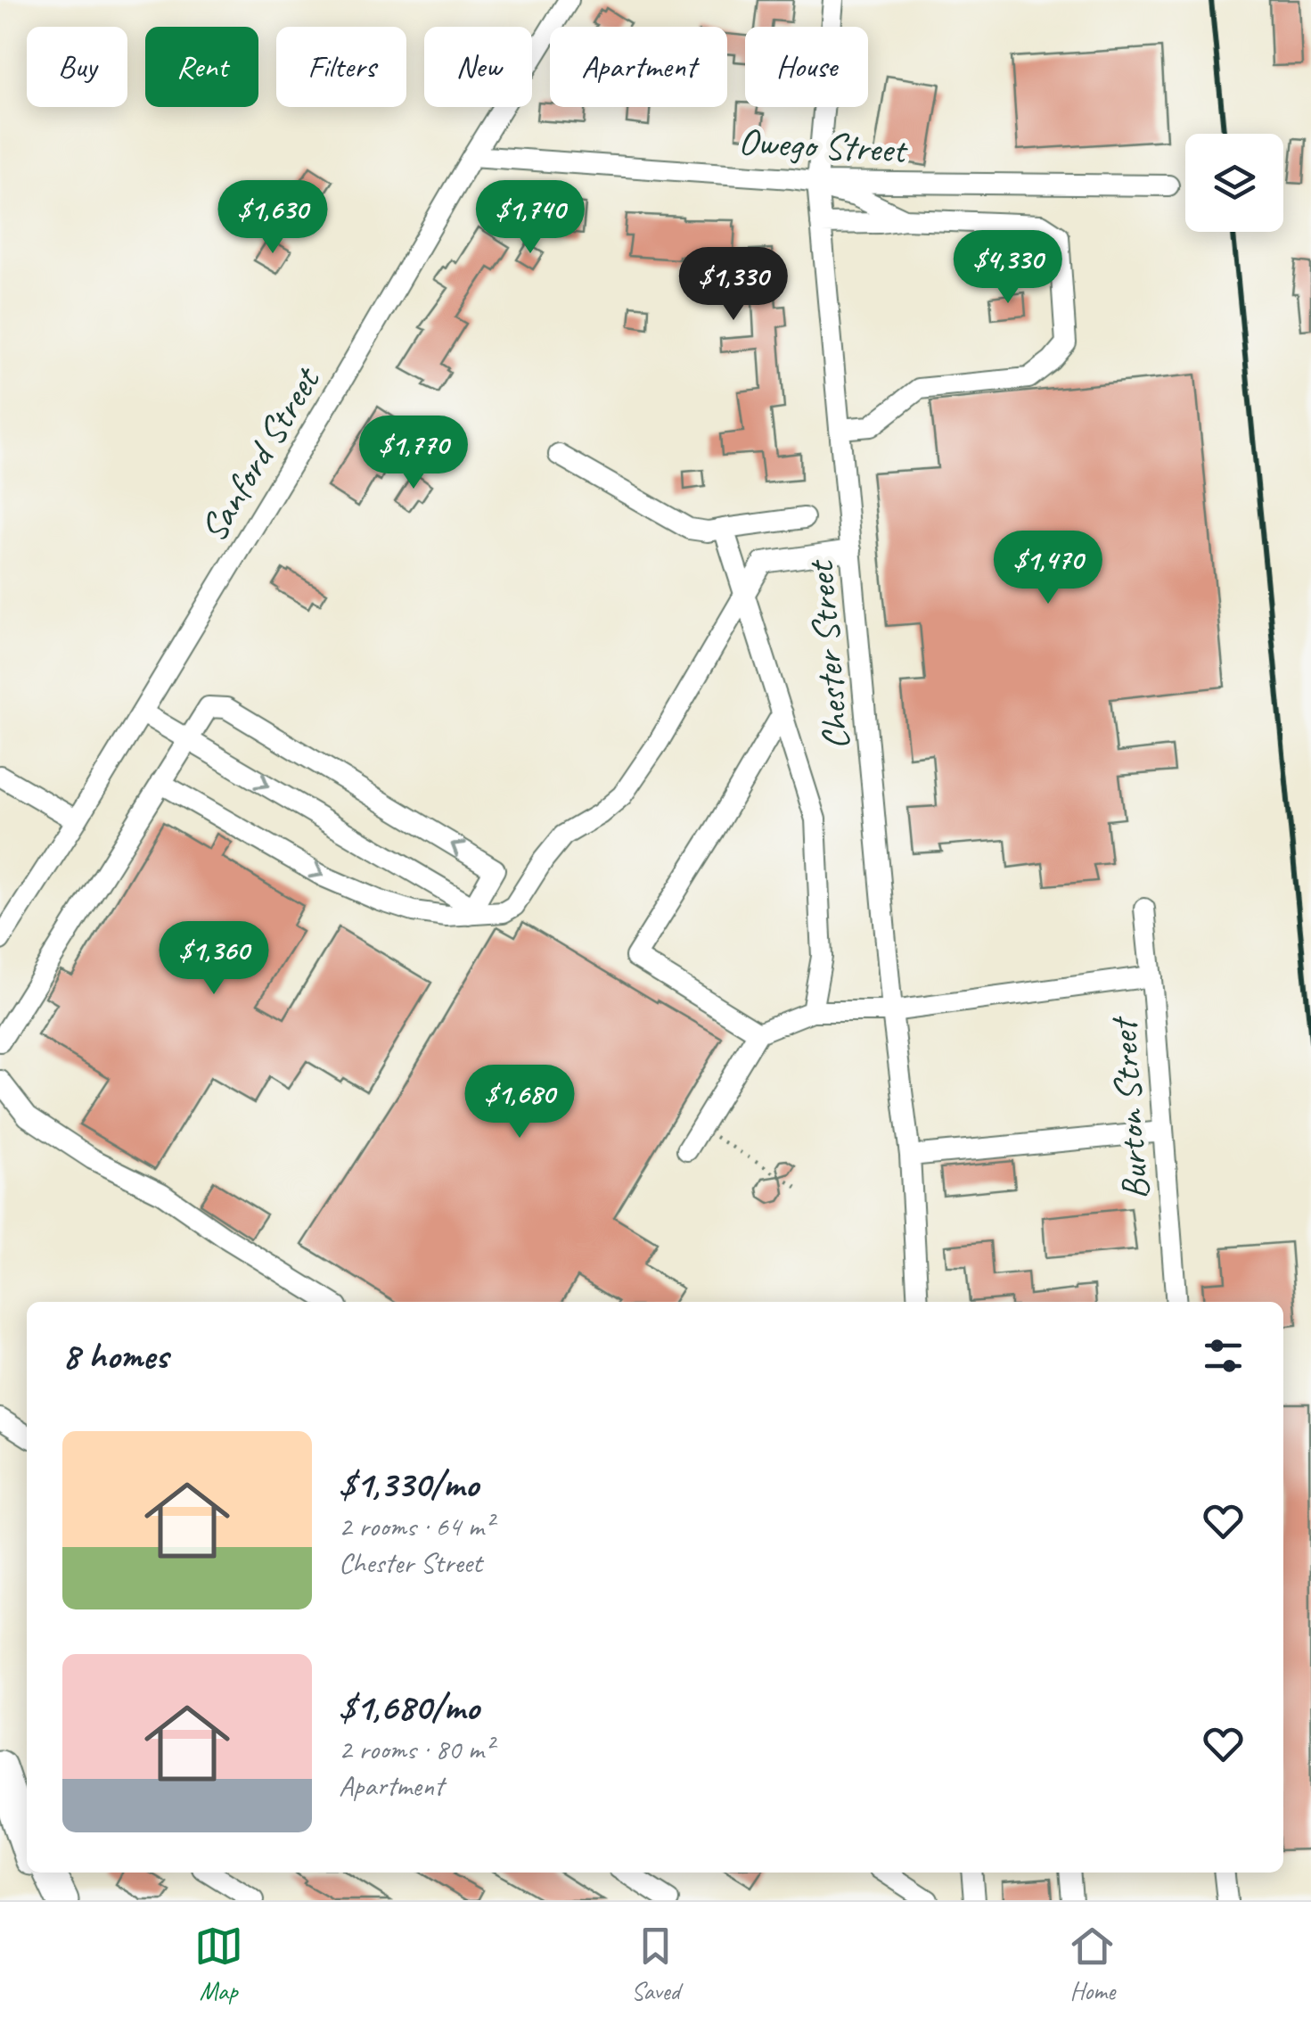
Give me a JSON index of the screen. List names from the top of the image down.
{
  "streets": {
    "street": [
      "Owego Street",
      "Sanford Street",
      "Chester Street",
      "Burton Street"
    ]
  },
  "crossings": [
    ["Owego Street", "Sanford Street"],
    ["Owego Street", "Chester Street"]
  ],
  "page": {
    "chip": [
      "Buy",
      "Rent",
      "Filters",
      "New",
      "Apartment",
      "House"
    ],
    "price": [
      "$1,630",
      "$1,740",
      "$4,330",
      "$1,330",
      "$1,770",
      "$1,470",
      "$1,360",
      "$1,680"
    ],
    "heading": "8 homes",
    "list": [
      {
        "name": "$1,330/mo",
        "note": "2 rooms · 64 m² · Chester Street"
      },
      {
        "name": "$1,680/mo",
        "note": "2 rooms · 80 m² · Apartment"
      }
    ],
    "tabs": ["Map", "Saved", "Home"]
  }
}
